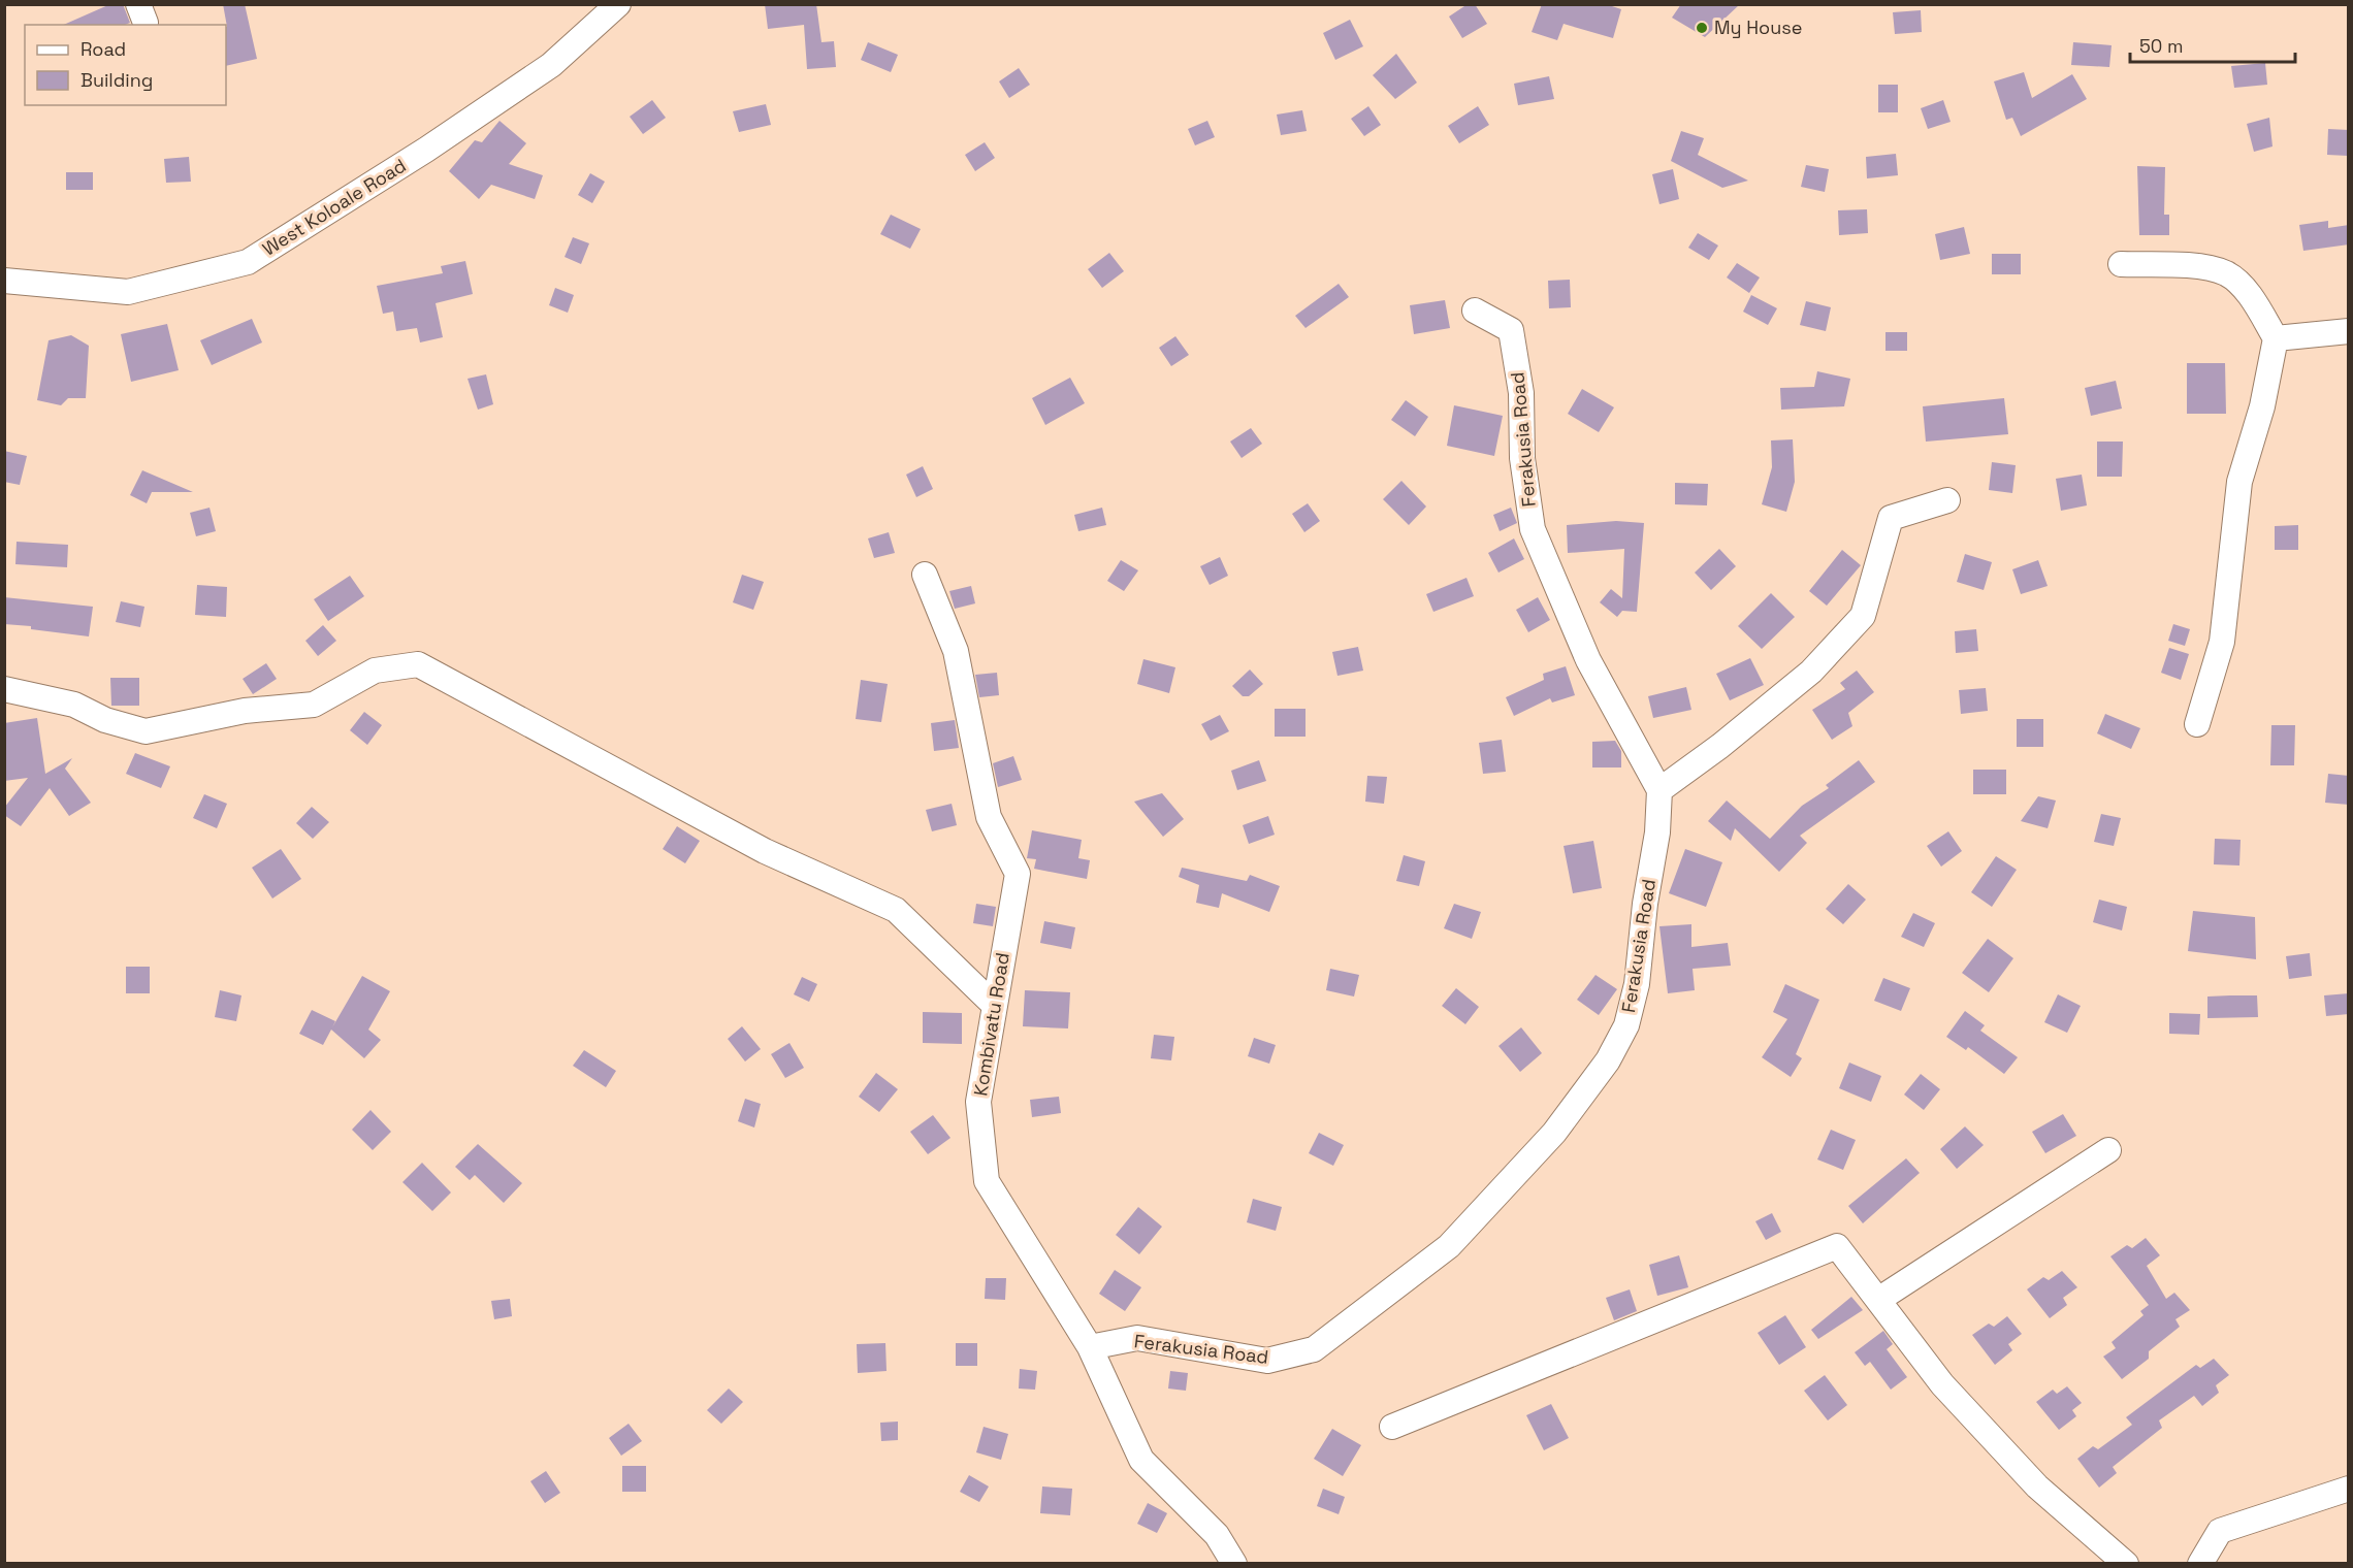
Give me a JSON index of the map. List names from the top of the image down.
{
  "streets": {
    "street": ["West Koloale Road", "Ferakusia Road", "Kombivatu Road"]
  },
  "crossings": [
    ["Ferakusia Road", "Kombivatu Road"]
  ],
  "places": ["My House"],
  "legend": ["Road", "Building"],
  "scale_bar": "50 m"
}
